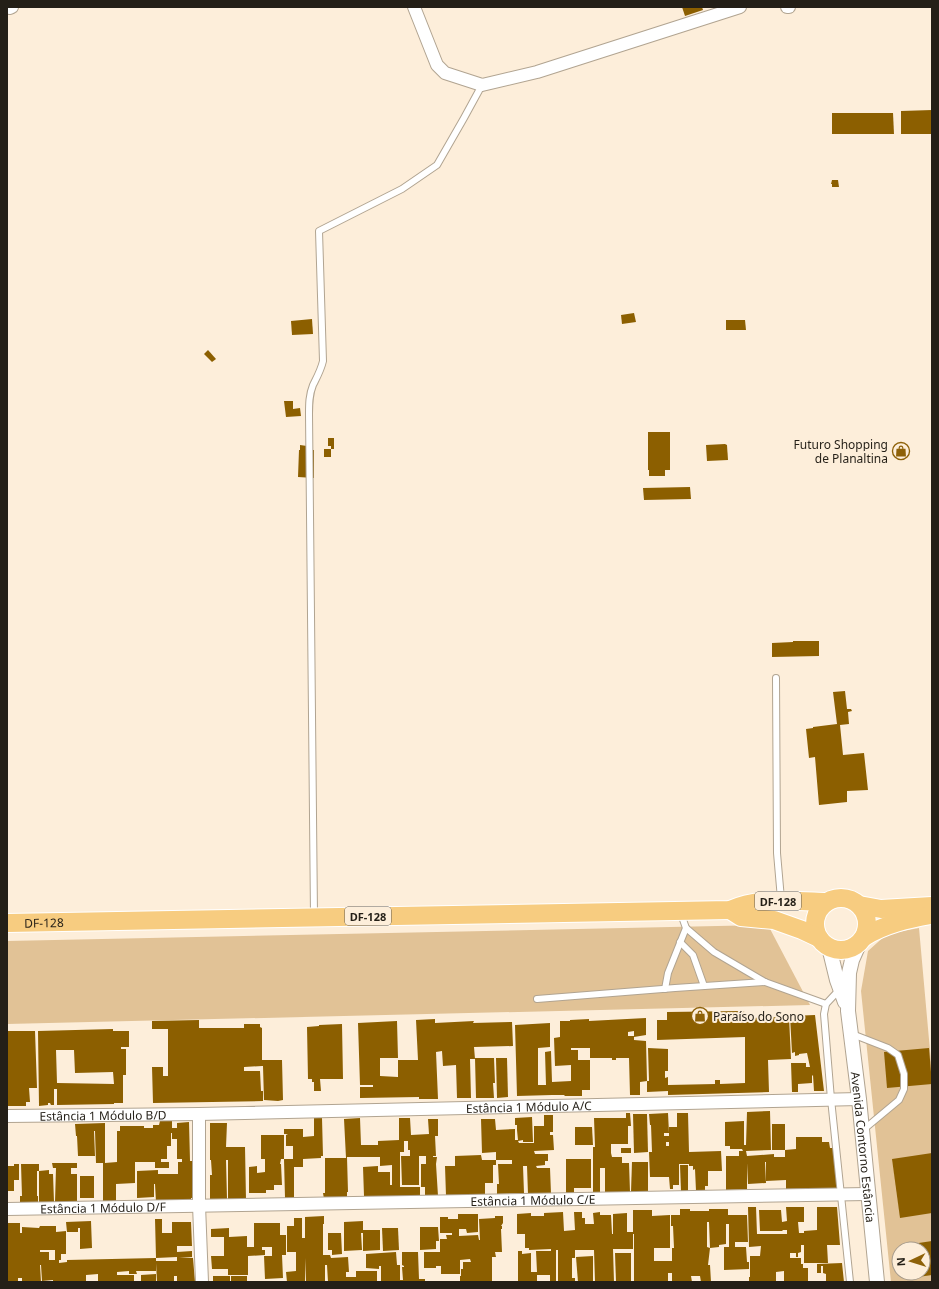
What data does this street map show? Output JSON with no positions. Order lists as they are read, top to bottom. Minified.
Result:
{"streets":{"main road":["DF-128"],"street":["Estância 1 Módulo A/C","Estância 1 Módulo B/D","Avenida Contorno Estância","Estância 1 Módulo C/E","Estância 1 Módulo D/F"]},"crossings":[["DF-128","Avenida Contorno Estância"],["Estância 1 Módulo A/C","Estância 1 Módulo B/D"],["Estância 1 Módulo A/C","Avenida Contorno Estância"],["Avenida Contorno Estância","Estância 1 Módulo C/E"],["Estância 1 Módulo C/E","Estância 1 Módulo D/F"]],"places":{"shop":["Futuro Shopping de Planaltina","Paraíso do Sono"]},"north":"left"}
